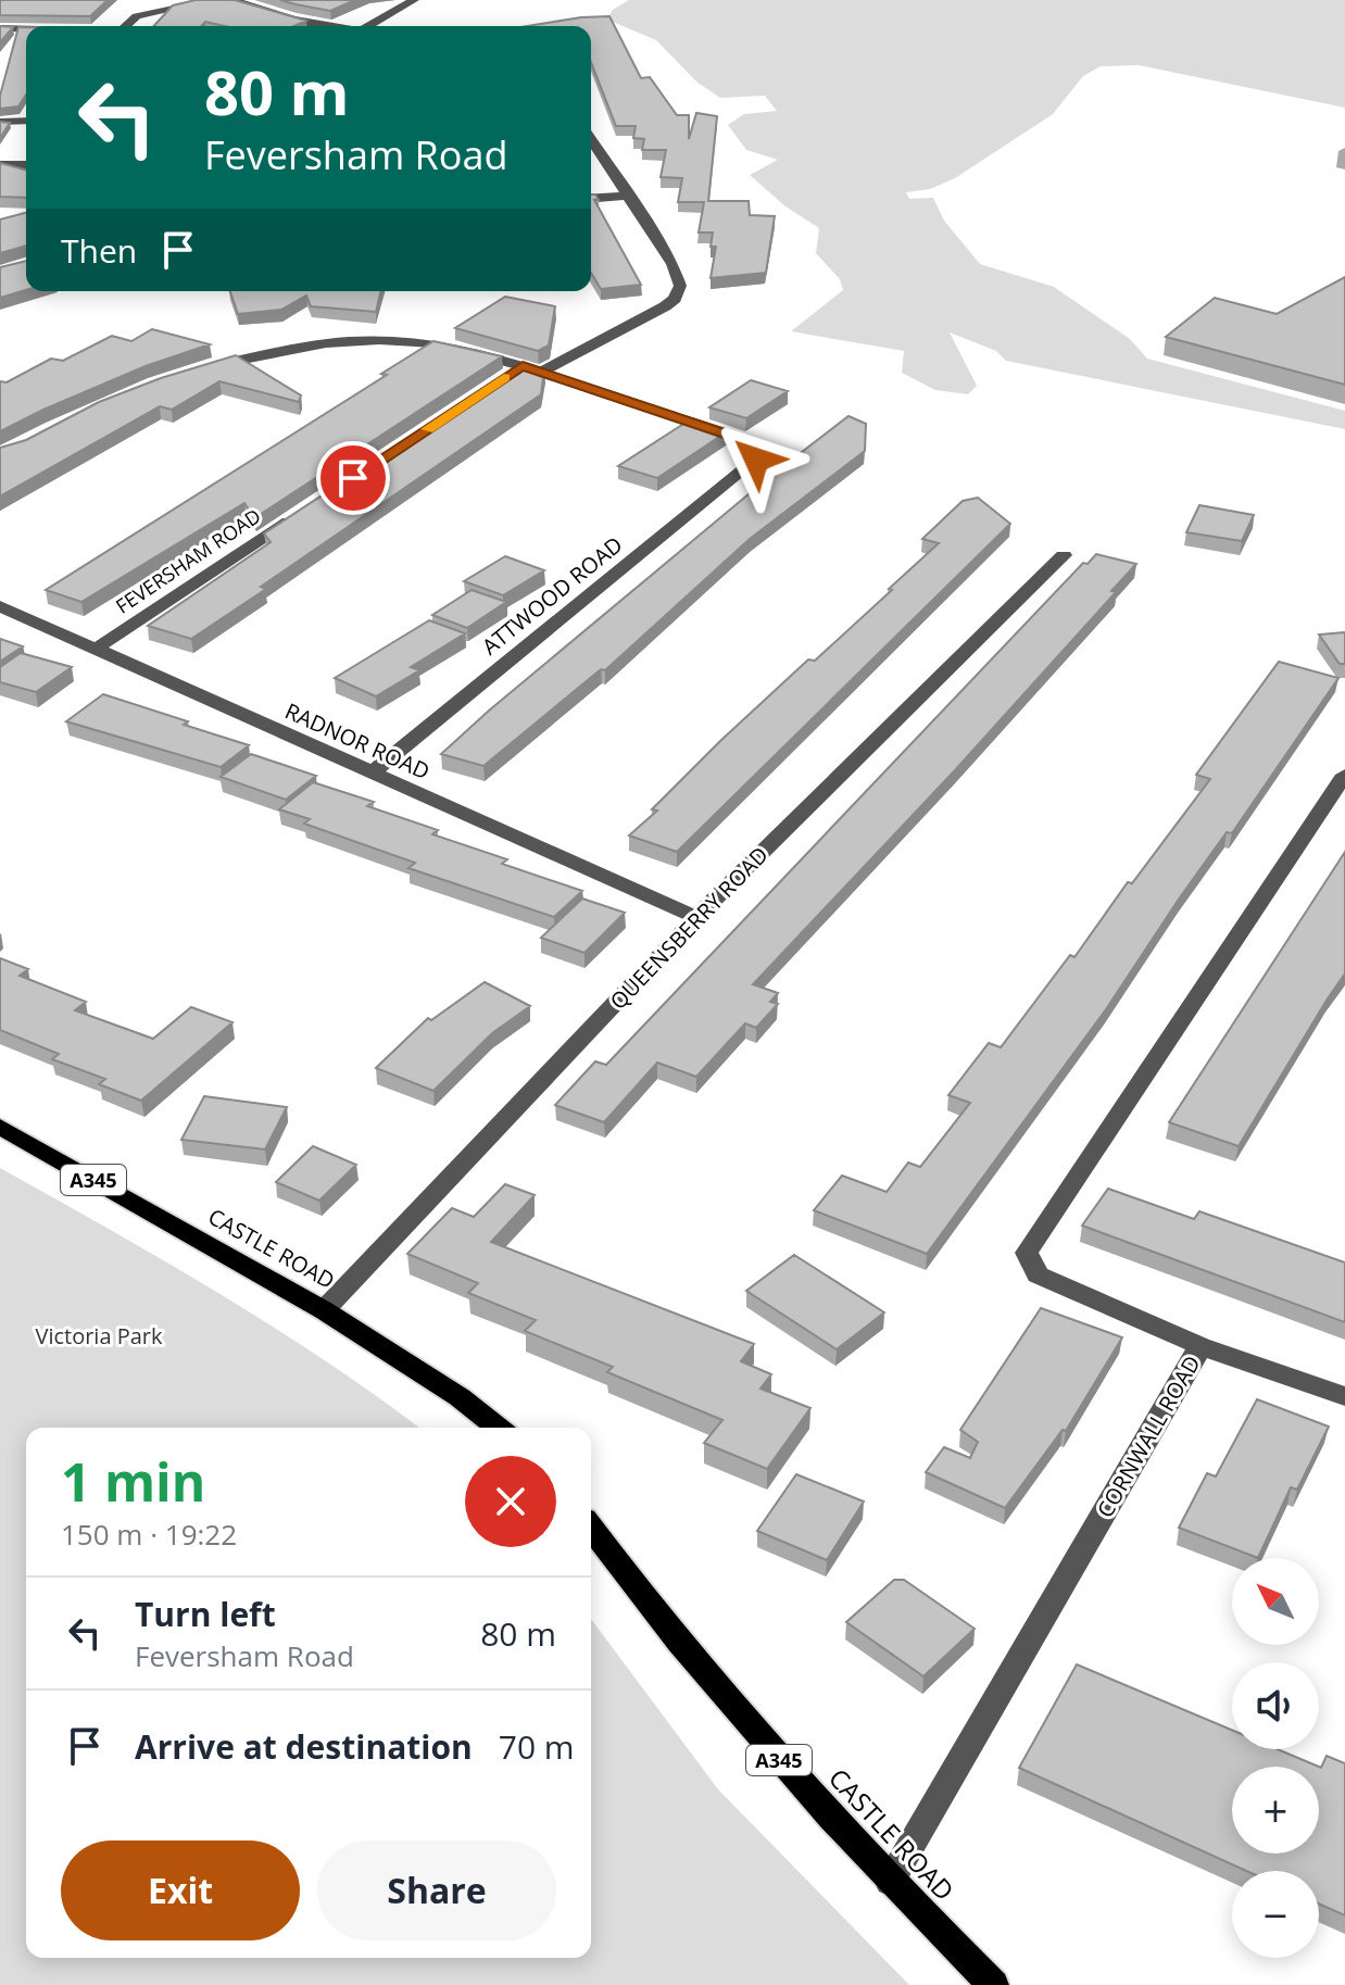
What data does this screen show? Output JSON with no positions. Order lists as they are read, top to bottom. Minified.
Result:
{"streets":{"main road":["A345","CASTLE ROAD"],"street":["FEVERSHAM ROAD","ATTWOOD ROAD","RADNOR ROAD","QUEENSBERRY ROAD","CORNWALL ROAD"]},"crossings":[["FEVERSHAM ROAD","RADNOR ROAD"],["ATTWOOD ROAD","RADNOR ROAD"],["RADNOR ROAD","QUEENSBERRY ROAD"],["QUEENSBERRY ROAD","CASTLE ROAD"],["CASTLE ROAD","CORNWALL ROAD"]],"parks":["Victoria Park"],"north":"top left","page":{"turn":["80 m","Feversham Road"],"then":"Then","heading":["1 min","150 m · 19:22"],"map_buttons":["+","−"],"list":[{"name":"Turn left","note":"Feversham Road","value":"80 m"},{"name":"Arrive at destination","value":"70 m"}],"buttons":["Exit","Share"]}}
